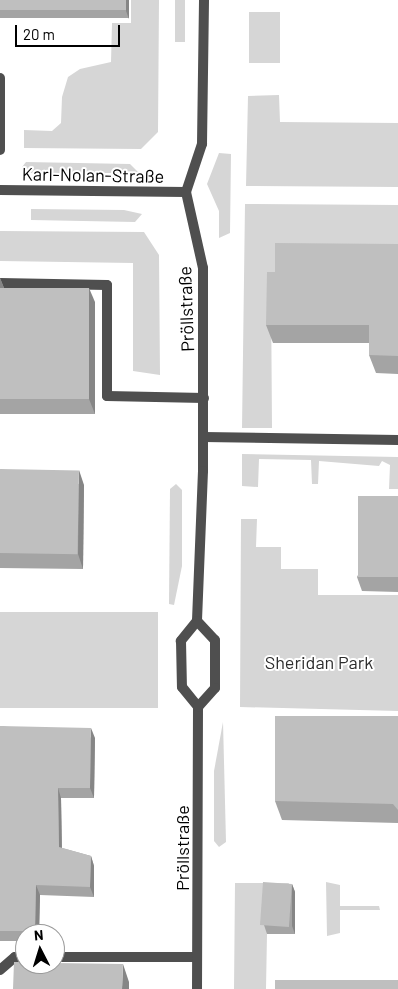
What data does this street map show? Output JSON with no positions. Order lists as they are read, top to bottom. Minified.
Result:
{"streets":{"street":["Karl-Nolan-Straße","Pröllstraße"]},"crossings":[["Karl-Nolan-Straße","Pröllstraße"]],"parks":["Sheridan Park"],"scale_bar":"20 m","north":"top"}
